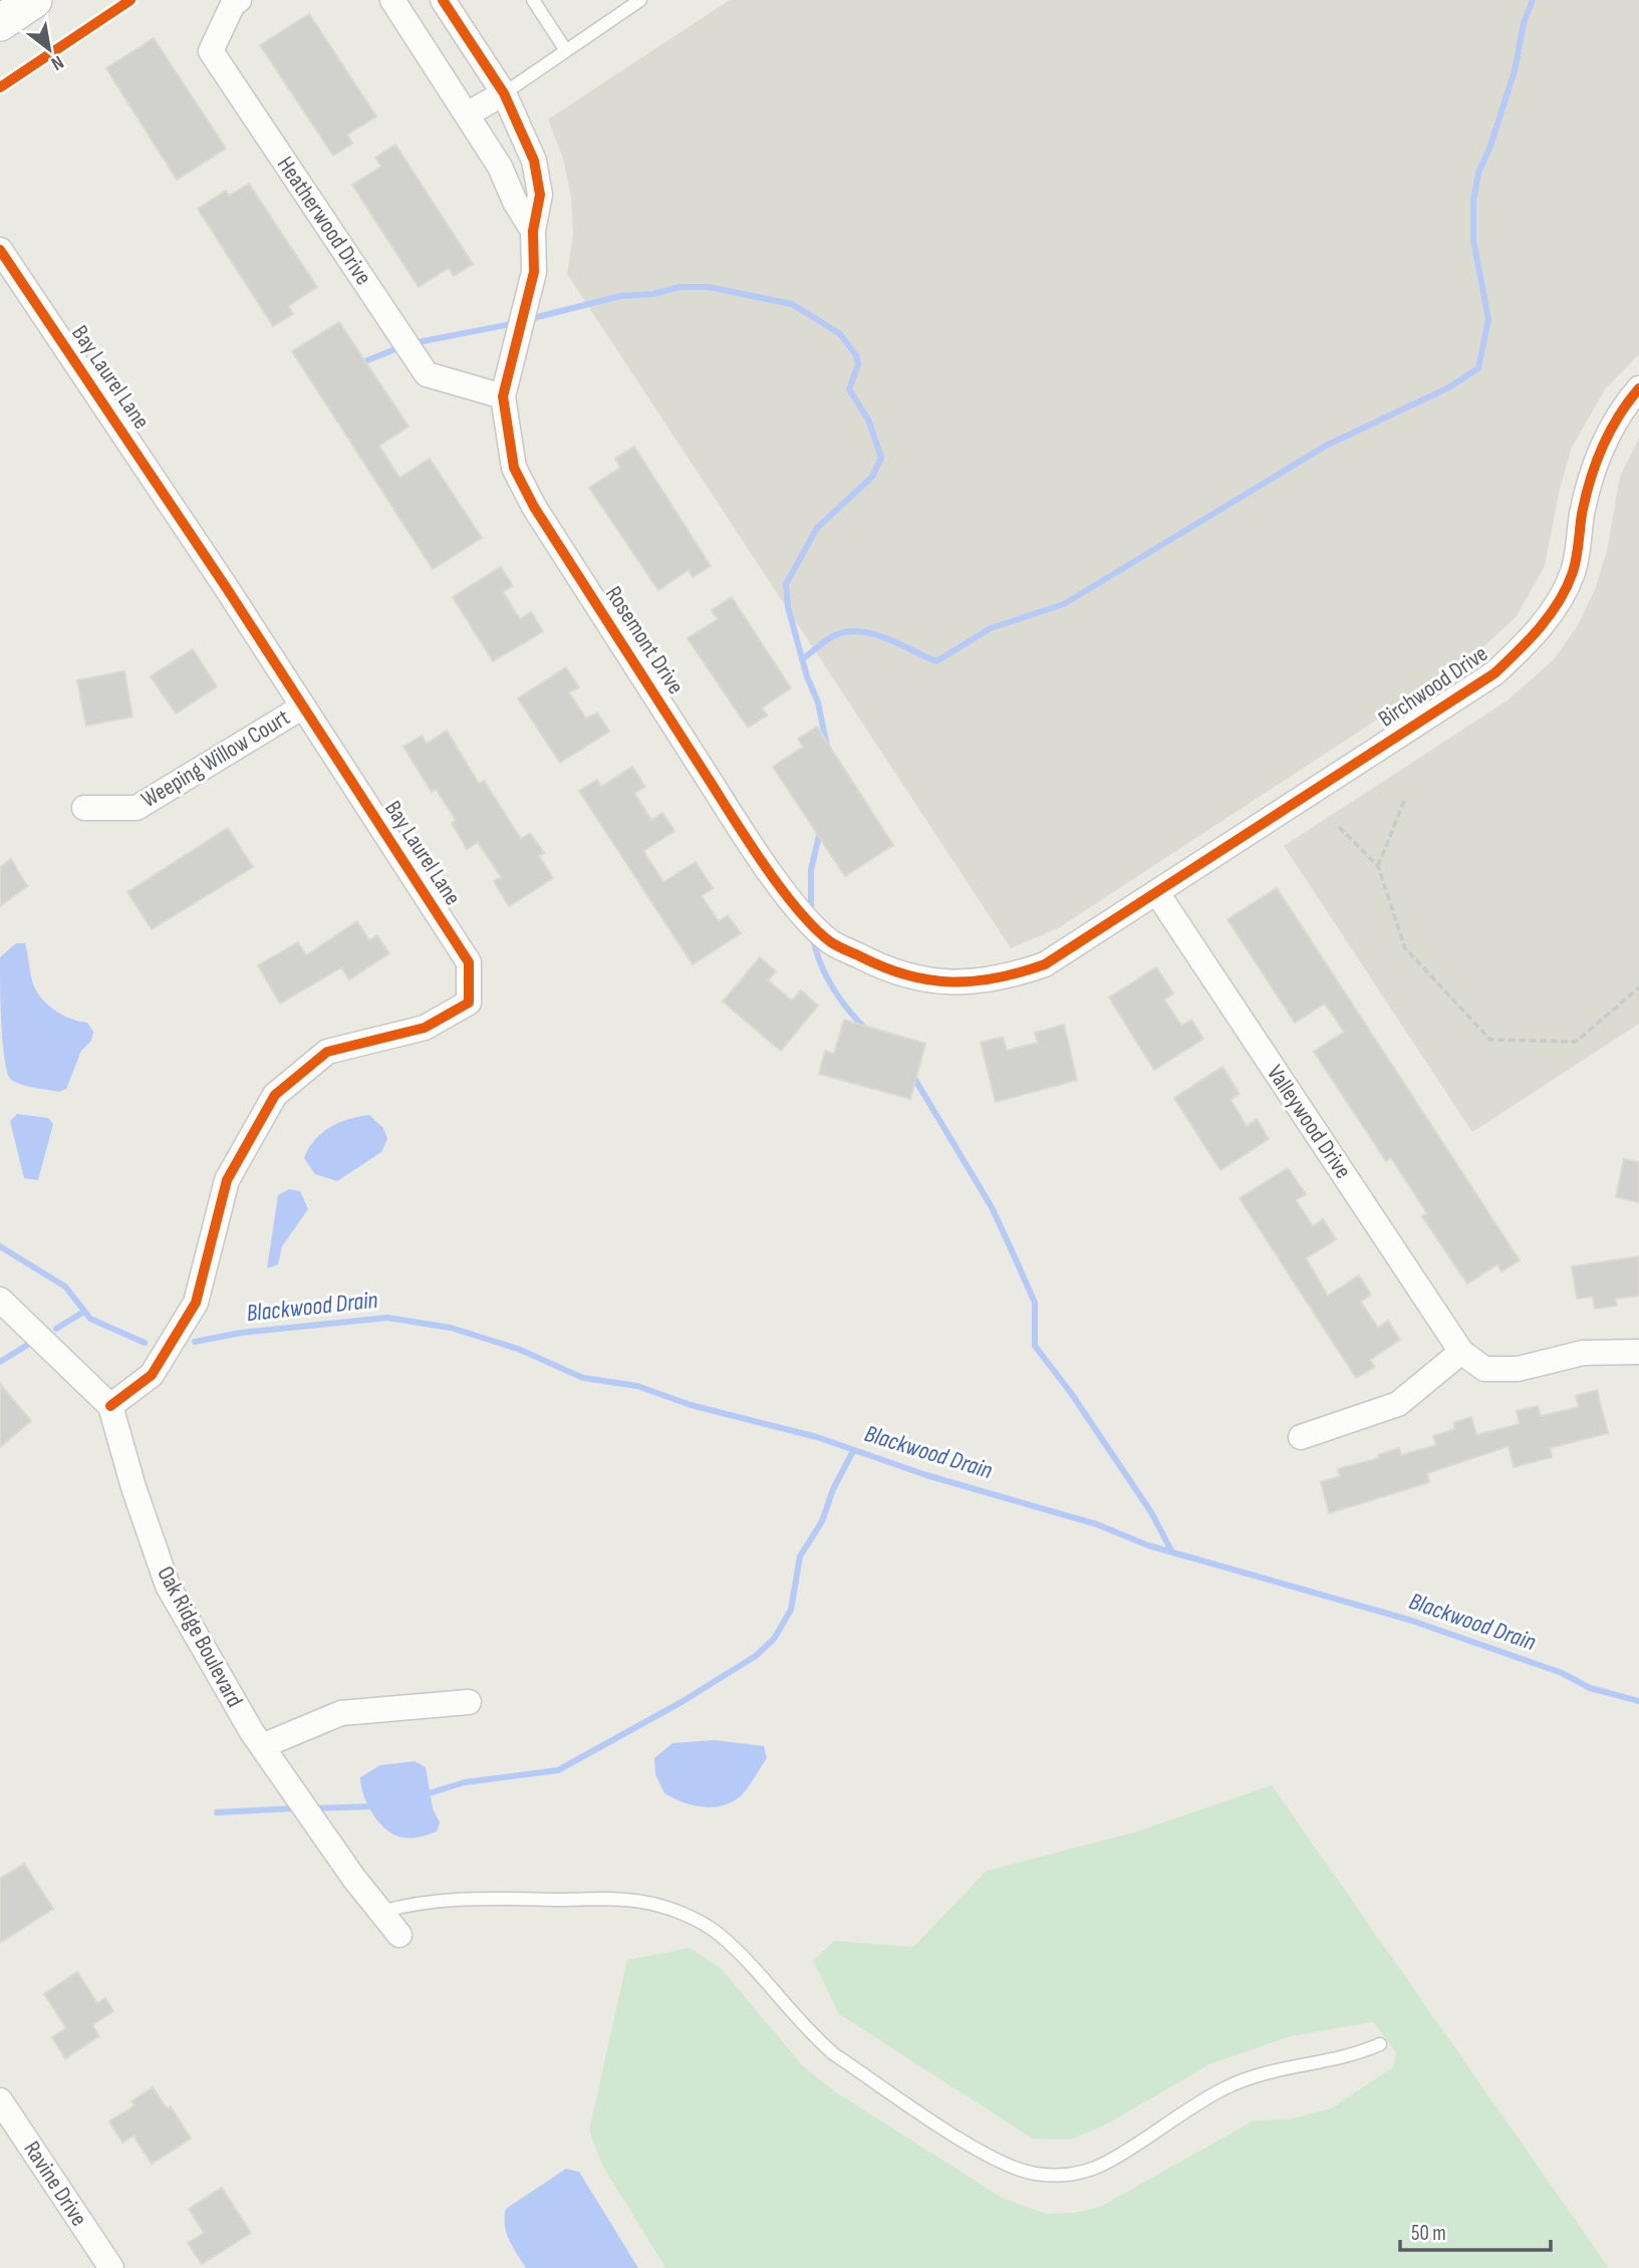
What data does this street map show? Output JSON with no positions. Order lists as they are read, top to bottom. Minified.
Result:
{"streets":{"street":["Heatherwood Drive","Bay Laurel Lane","Rosemont Drive","Birchwood Drive","Weeping Willow Court","Valleywood Drive","Oak Ridge Boulevard","Ravine Drive"]},"crossings":[["Heatherwood Drive","Rosemont Drive"],["Bay Laurel Lane","Weeping Willow Court"],["Bay Laurel Lane","Oak Ridge Boulevard"],["Rosemont Drive","Birchwood Drive"],["Rosemont Drive","Valleywood Drive"],["Birchwood Drive","Valleywood Drive"]],"water":["Blackwood Drain"],"scale_bar":"50 m","north":"bottom right"}
